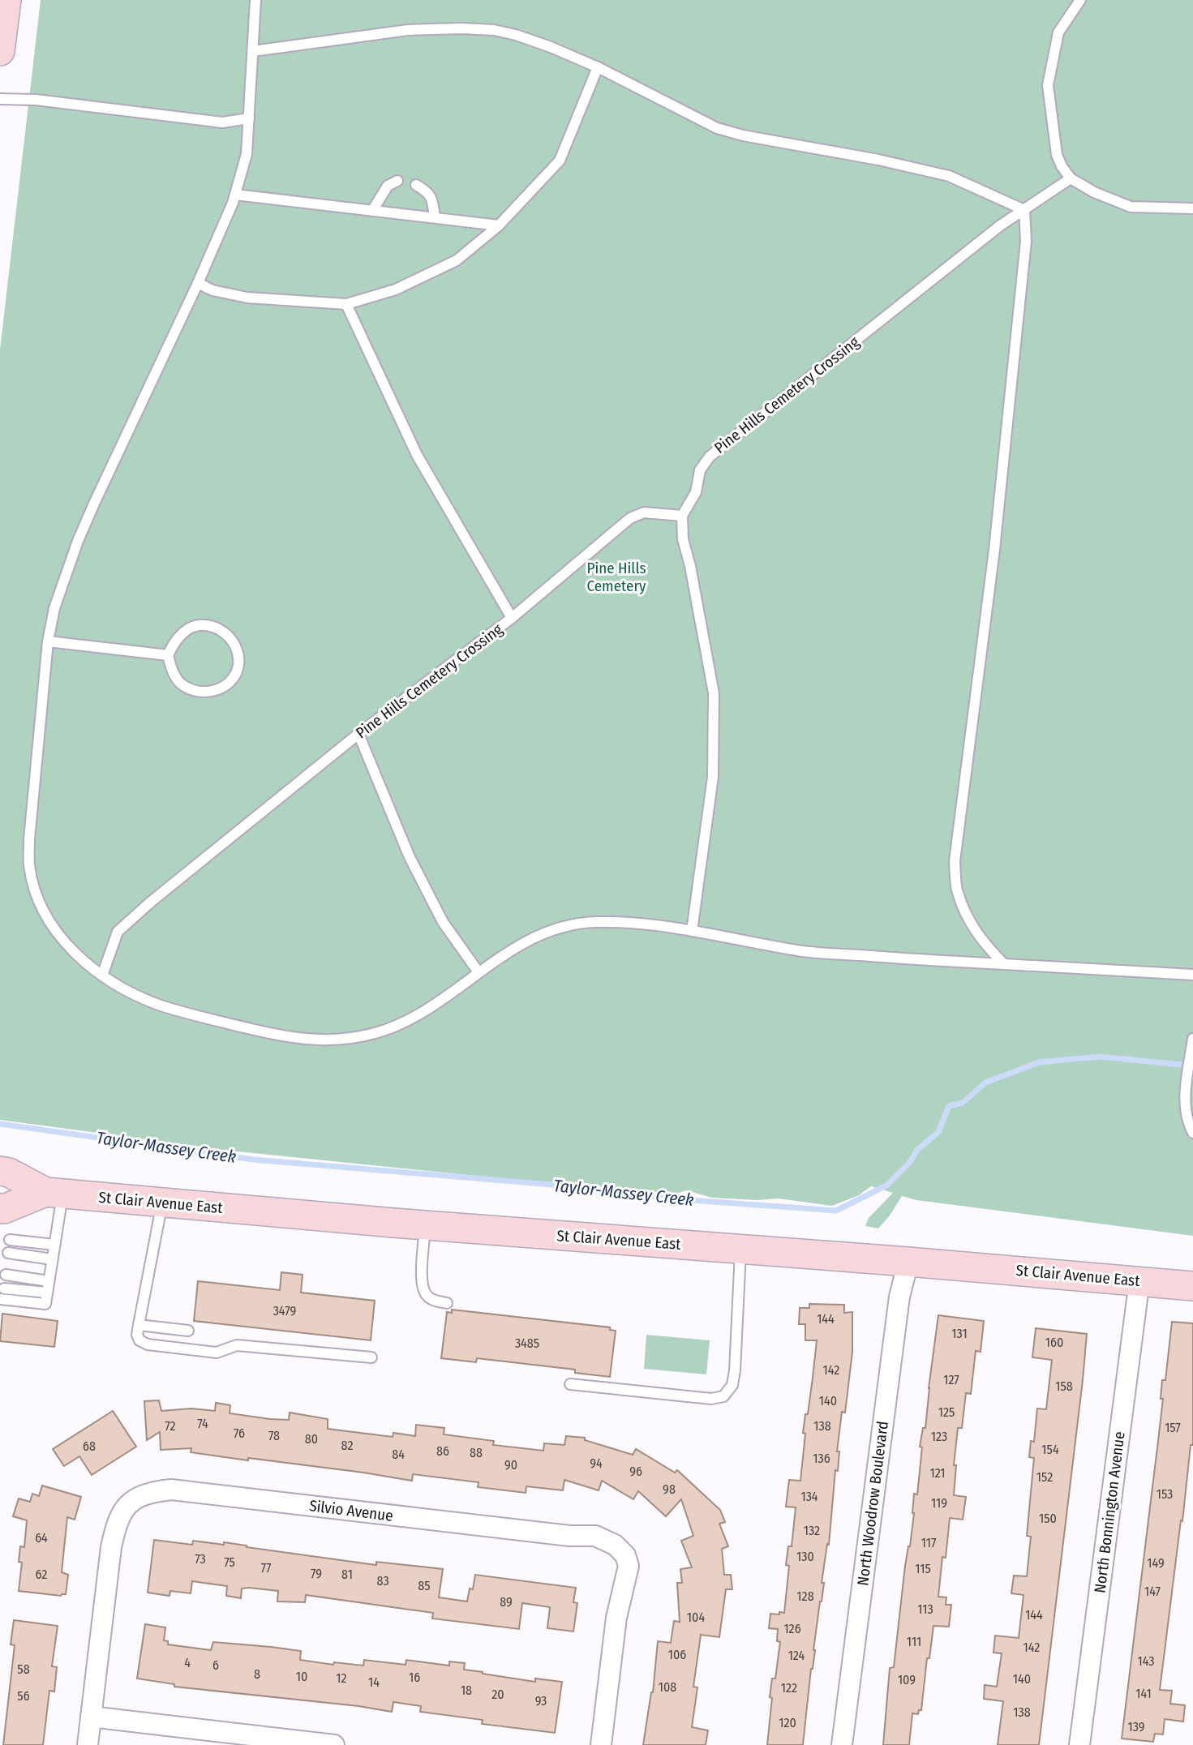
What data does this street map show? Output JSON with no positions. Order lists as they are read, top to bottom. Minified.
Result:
{"streets":{"main road":["St Clair Avenue East"],"street":["North Woodrow Boulevard","Silvio Avenue","North Bonnington Avenue"],"lane":["Pine Hills Cemetery Crossing"]},"crossings":[["St Clair Avenue East","North Woodrow Boulevard"],["St Clair Avenue East","North Bonnington Avenue"]],"water":["Taylor-Massey Creek"],"parks":["Pine Hills Cemetery"],"house_numbers":["3479","144","131","160","3485","142","127","158","140","125","74","72","138","157","76","78","123","80","82","68","154","86","88","84","136","94","90","96","121","152","98","153","134","119","150","132","64","117","130","73","75","149","77","115","79","62","81","83","85","147","128","89","113","144","104","126","111","142","106","124","143","4","6","58","8","10","16","12","140","109","14","108","122","18","141","20","56","93","138","120","139"]}
